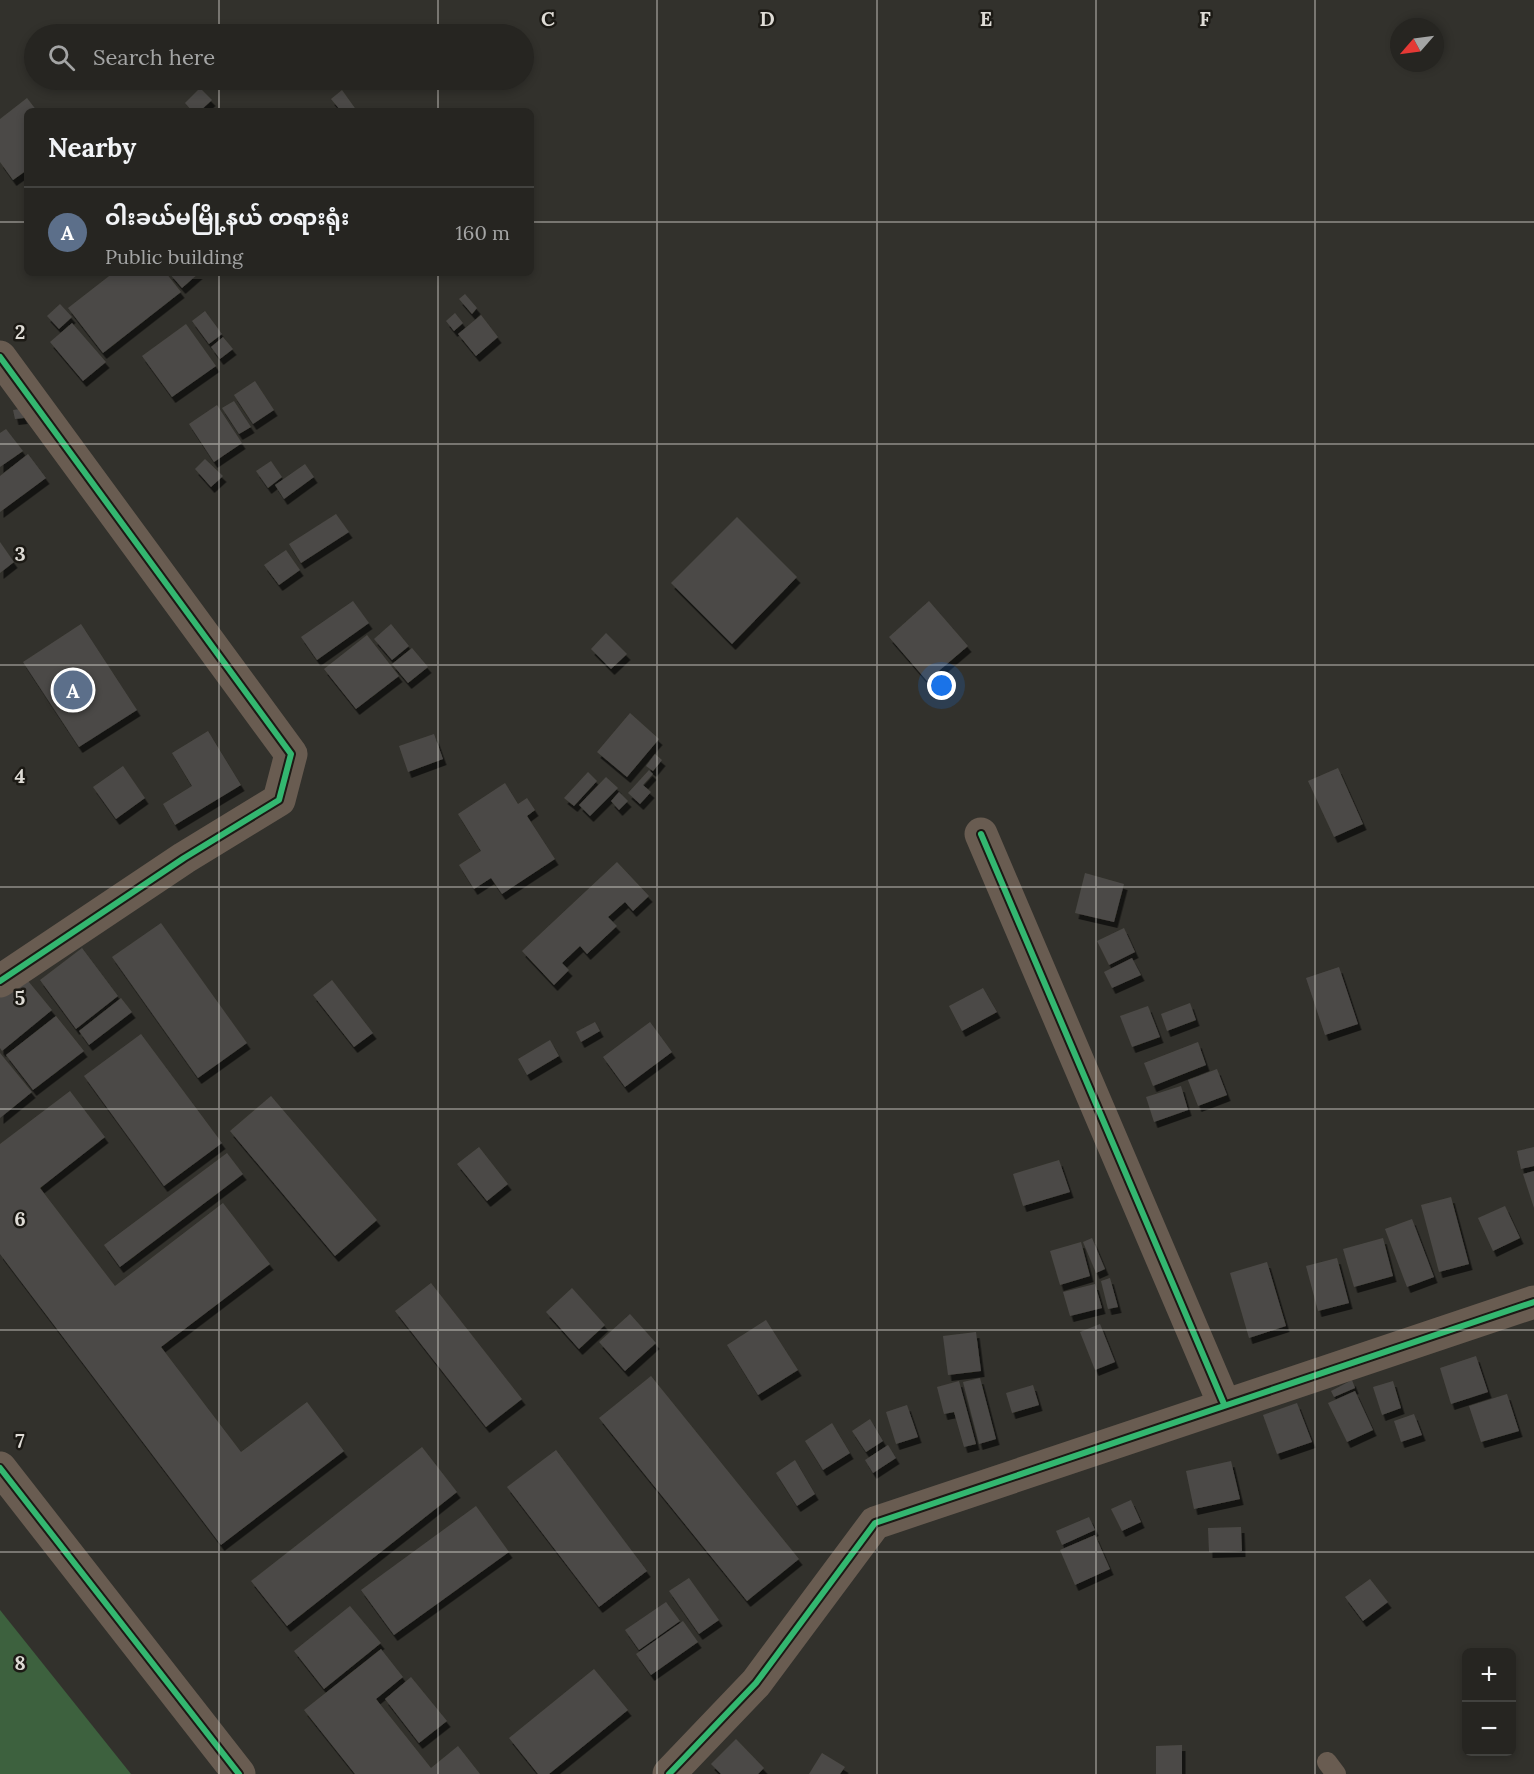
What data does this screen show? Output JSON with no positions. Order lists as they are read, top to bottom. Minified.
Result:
{"north":"bottom left","page":{"search":"Search here","heading":"Nearby","list":[{"mark":"A","name":"ဝါးခယ်မမြို့နယ် တရားရုံး","note":"Public building","value":"160 m"}],"pins":"A","map_buttons":["+","−"]},"grid":{"columns":["C","D","E","F"],"rows":["2","3","4","5","6","7","8"]}}
